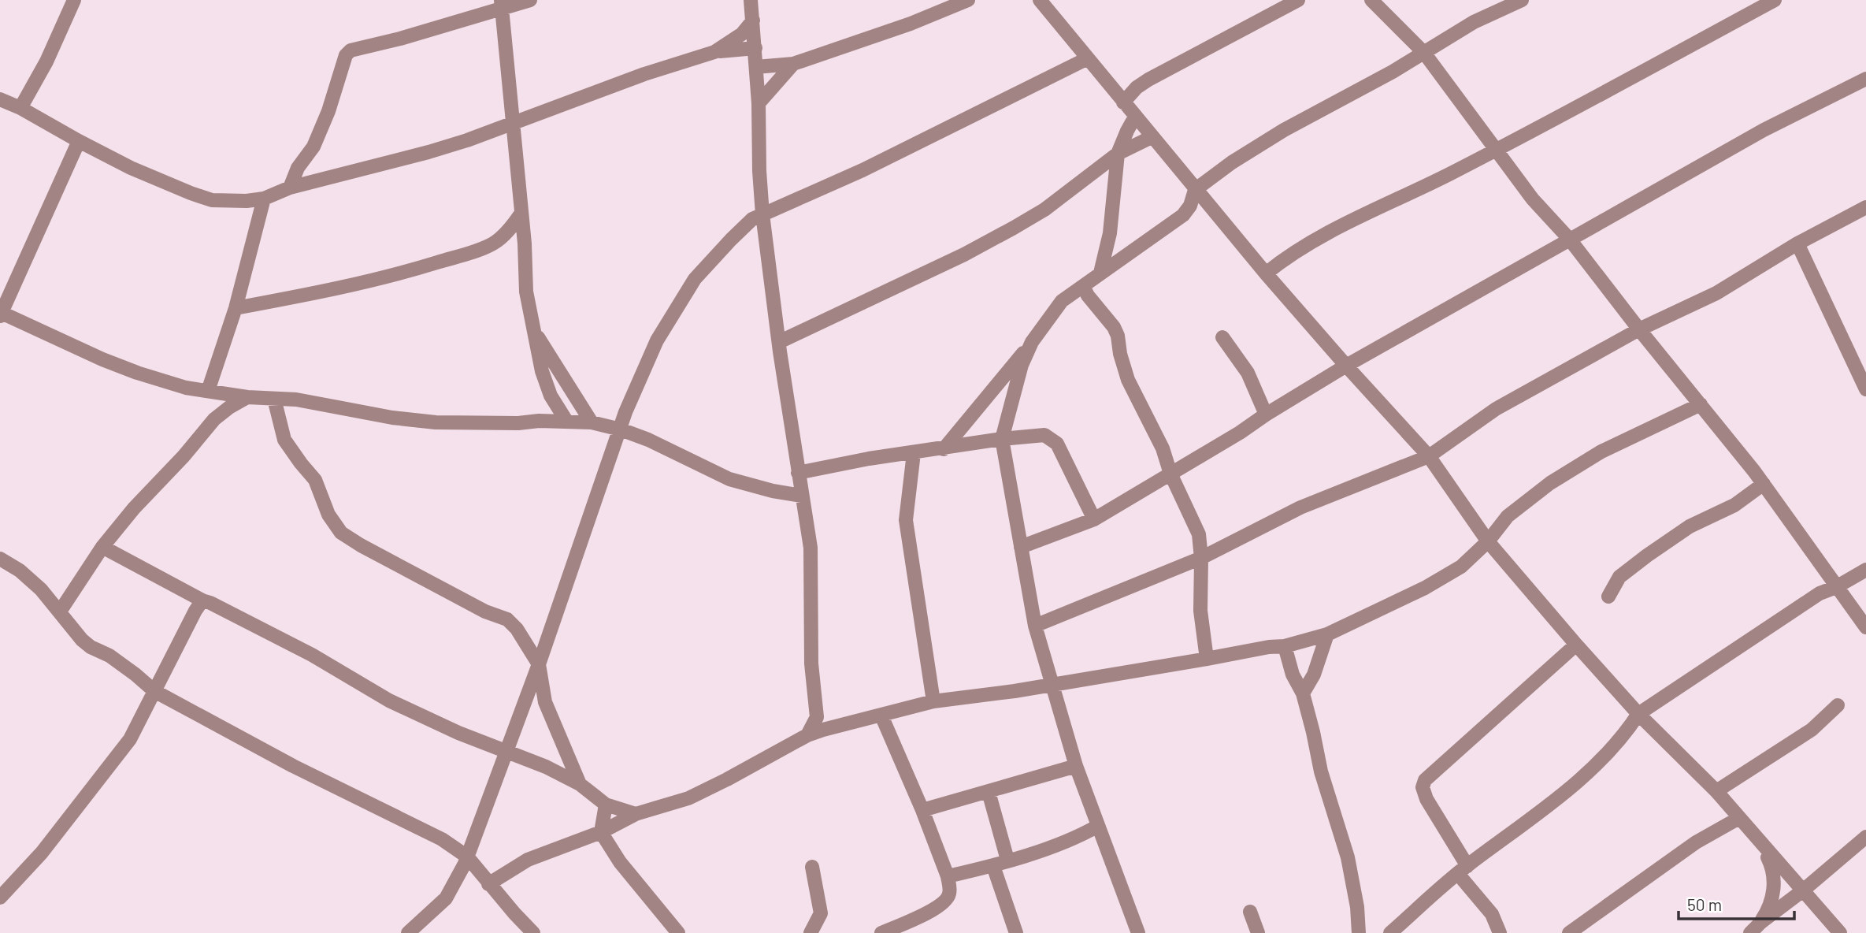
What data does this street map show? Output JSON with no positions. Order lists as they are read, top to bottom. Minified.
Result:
{"scale_bar":"50 m"}
